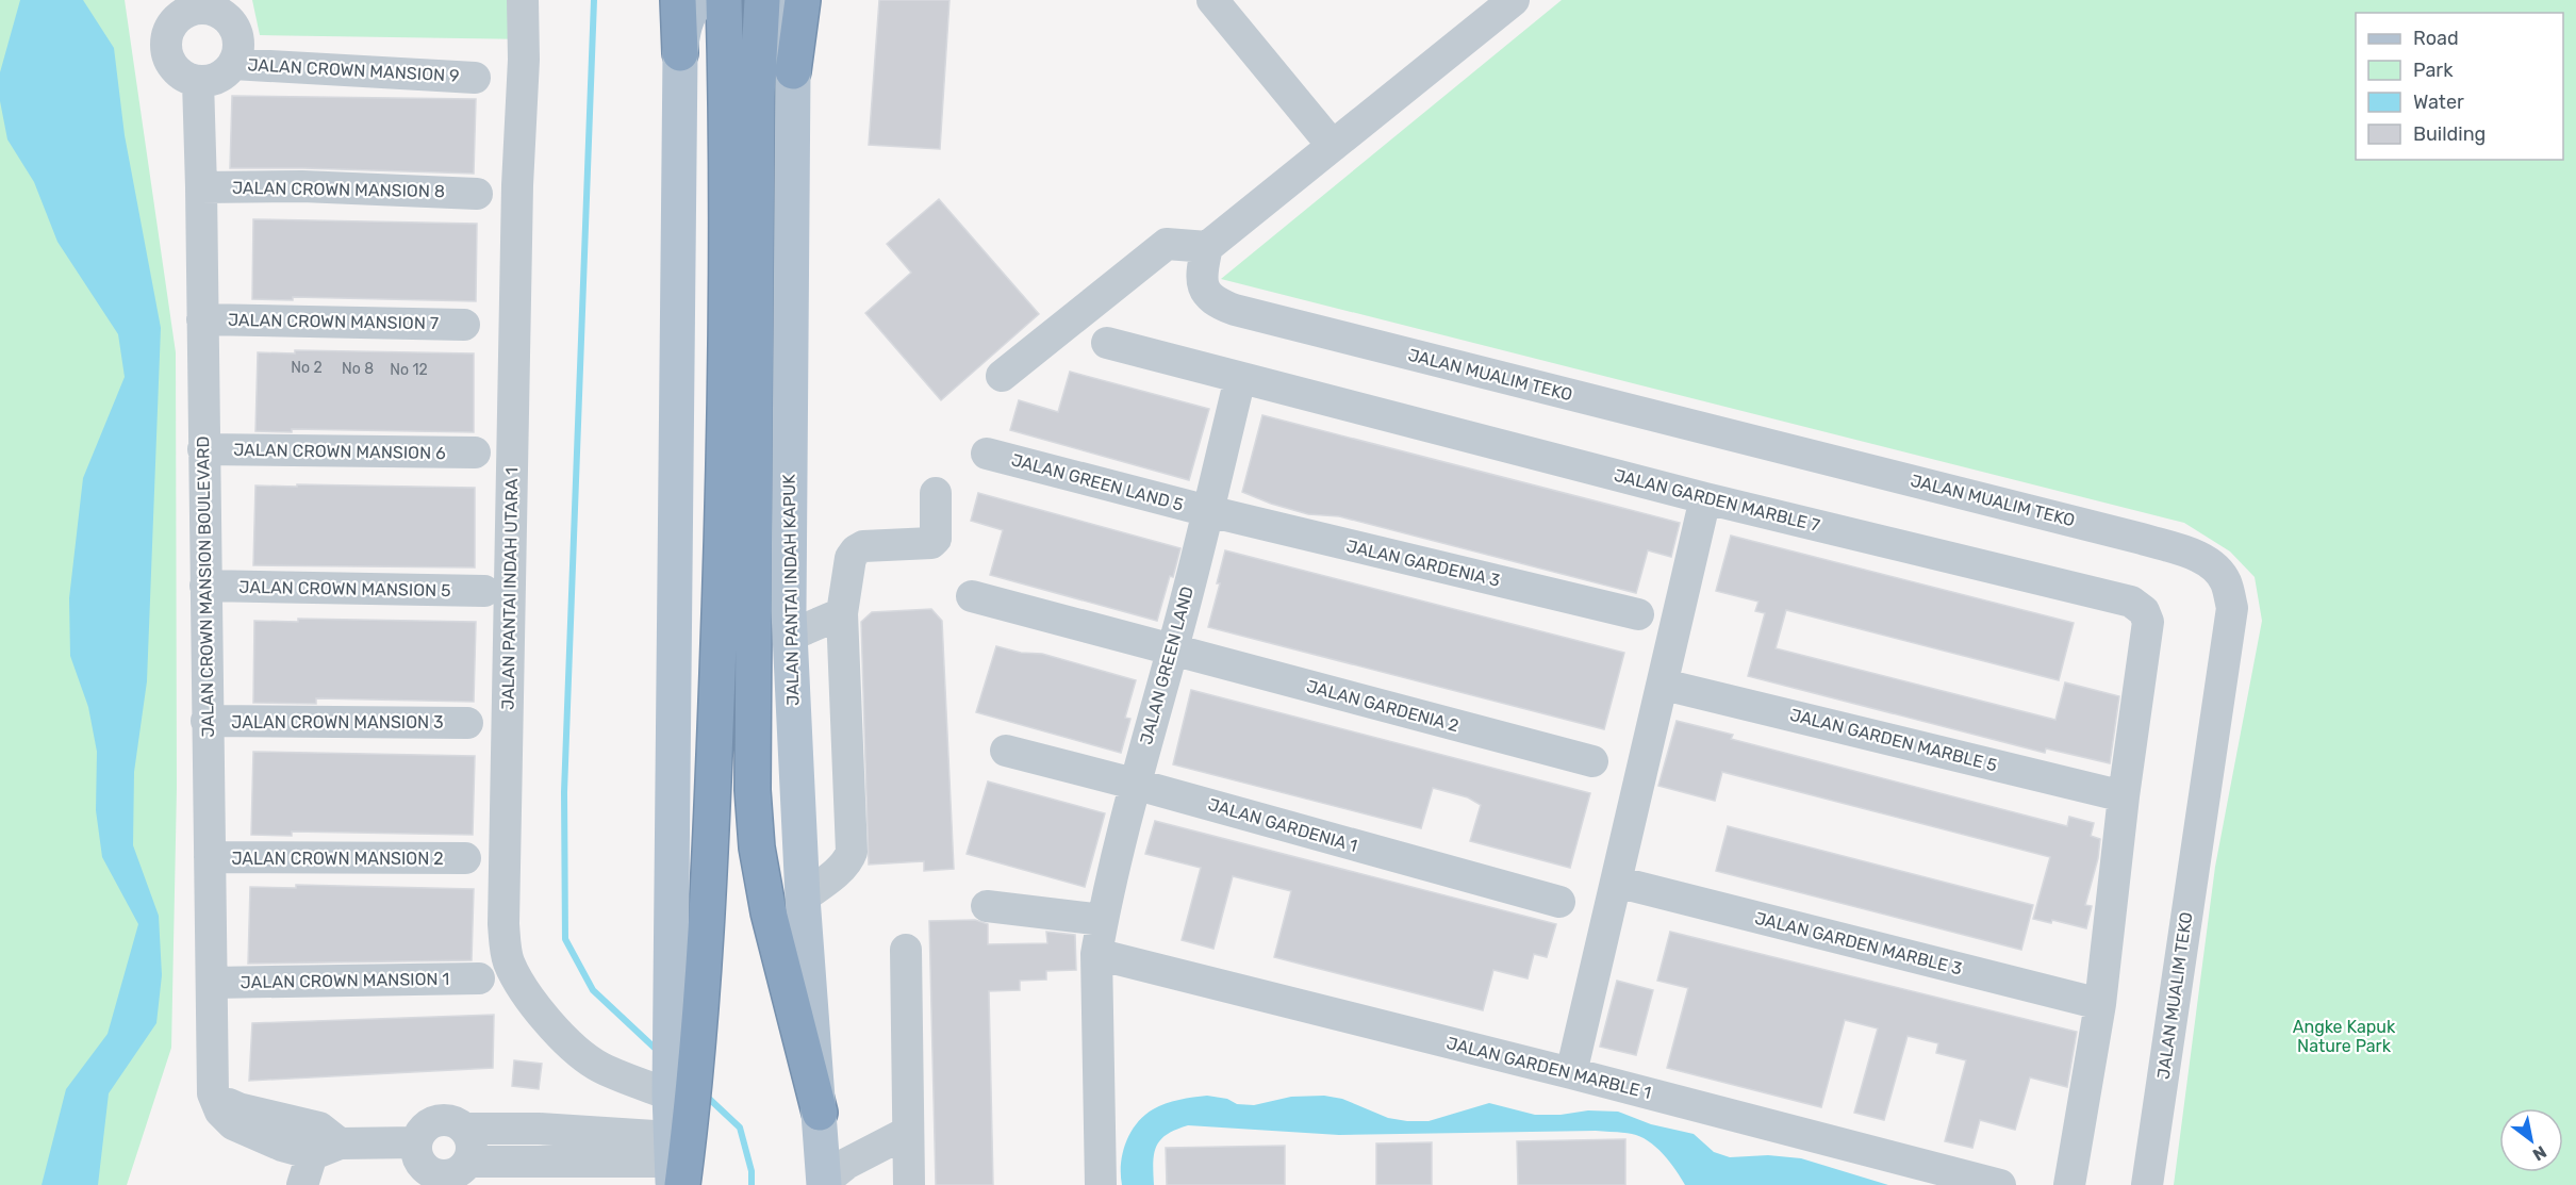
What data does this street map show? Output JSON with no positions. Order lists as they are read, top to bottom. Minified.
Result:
{"streets":{"main road":["JALAN PANTAI INDAH KAPUK"],"street":["JALAN CROWN MANSION 9","JALAN CROWN MANSION 8","JALAN CROWN MANSION 7","JALAN MUALIM TEKO","JALAN CROWN MANSION 6","JALAN GREEN LAND 5","JALAN GARDEN MARBLE 7","JALAN GARDENIA 3","JALAN CROWN MANSION BOULEVARD","JALAN CROWN MANSION 5","JALAN PANTAI INDAH UTARA 1","JALAN GREEN LAND","JALAN GARDENIA 2","JALAN CROWN MANSION 3","JALAN GARDEN MARBLE 5","JALAN GARDENIA 1","JALAN CROWN MANSION 2","JALAN GARDEN MARBLE 3","JALAN CROWN MANSION 1","JALAN GARDEN MARBLE 1"]},"crossings":[["JALAN CROWN MANSION 9","JALAN CROWN MANSION BOULEVARD"],["JALAN CROWN MANSION 8","JALAN CROWN MANSION BOULEVARD"],["JALAN CROWN MANSION 7","JALAN CROWN MANSION BOULEVARD"],["JALAN CROWN MANSION 6","JALAN CROWN MANSION BOULEVARD"],["JALAN GREEN LAND 5","JALAN GARDENIA 3"],["JALAN GREEN LAND 5","JALAN GREEN LAND"],["JALAN GARDEN MARBLE 7","JALAN GREEN LAND"],["JALAN GARDEN MARBLE 7","JALAN GARDEN MARBLE 5"],["JALAN GARDEN MARBLE 7","JALAN GARDEN MARBLE 3"],["JALAN GARDENIA 3","JALAN GREEN LAND"],["JALAN CROWN MANSION BOULEVARD","JALAN CROWN MANSION 5"],["JALAN CROWN MANSION BOULEVARD","JALAN CROWN MANSION 3"],["JALAN CROWN MANSION BOULEVARD","JALAN CROWN MANSION 2"],["JALAN CROWN MANSION BOULEVARD","JALAN CROWN MANSION 1"],["JALAN GREEN LAND","JALAN GARDENIA 2"],["JALAN GREEN LAND","JALAN GARDENIA 1"],["JALAN GREEN LAND","JALAN GARDEN MARBLE 1"]],"parks":["Angke Kapuk Nature Park"],"house_numbers":["No 2","No 8","No 12"],"legend":["Road","Park","Water","Building"],"north":"bottom right"}
